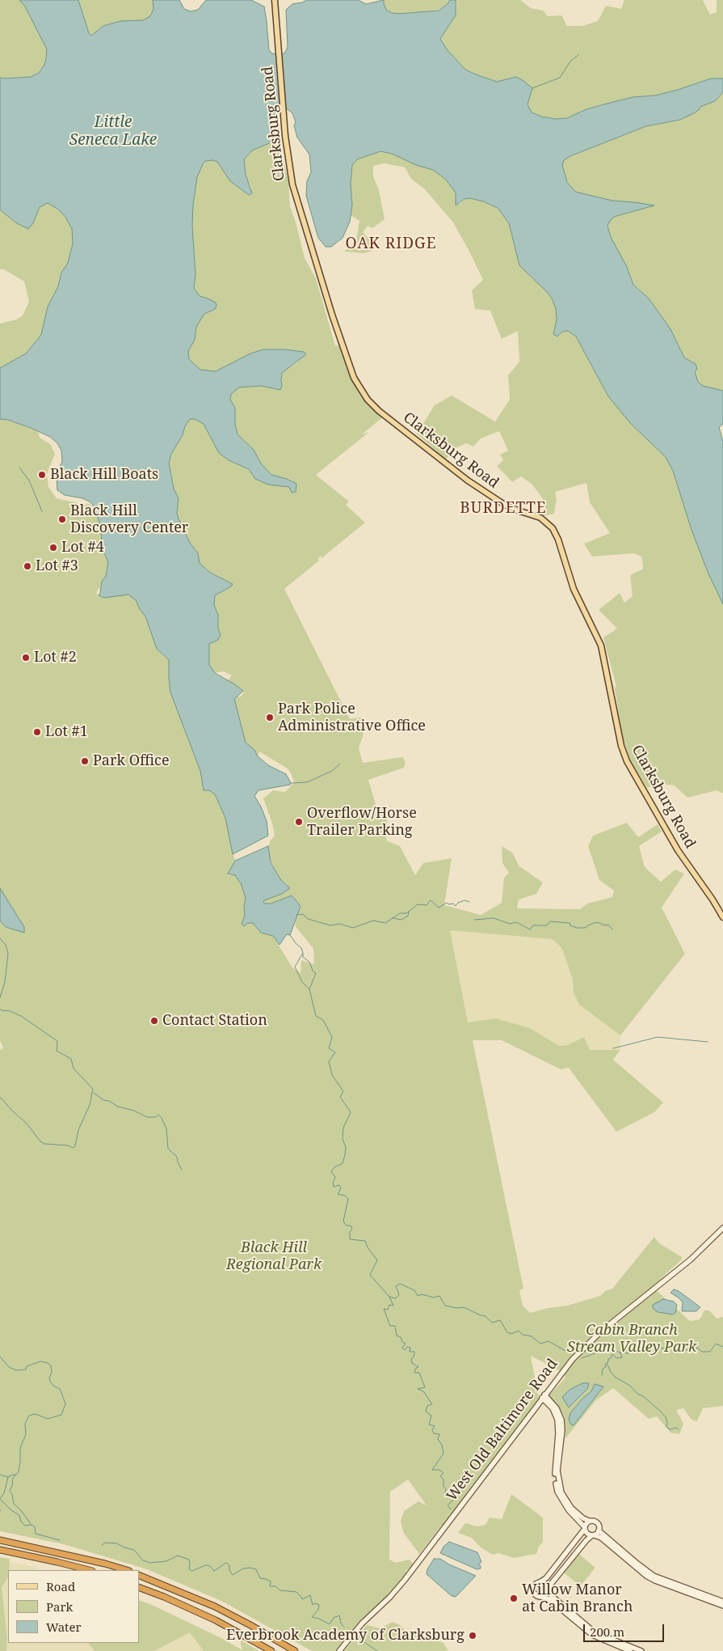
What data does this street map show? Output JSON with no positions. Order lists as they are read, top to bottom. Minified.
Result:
{"streets":{"main road":["Clarksburg Road"],"street":["West Old Baltimore Road"]},"districts":["OAK RIDGE","BURDETTE"],"water":["Little Seneca Lake"],"parks":["Black Hill Regional Park","Cabin Branch Stream Valley Park"],"places":["Black Hill Boats","Black Hill Discovery Center","Lot #4","Lot #3","Lot #2","Park Police Administrative Office","Lot #1","Park Office","Overflow/Horse Trailer Parking","Contact Station","Willow Manor at Cabin Branch","Everbrook Academy of Clarksburg"],"legend":["Road","Park","Water"],"scale_bar":"200 m"}
